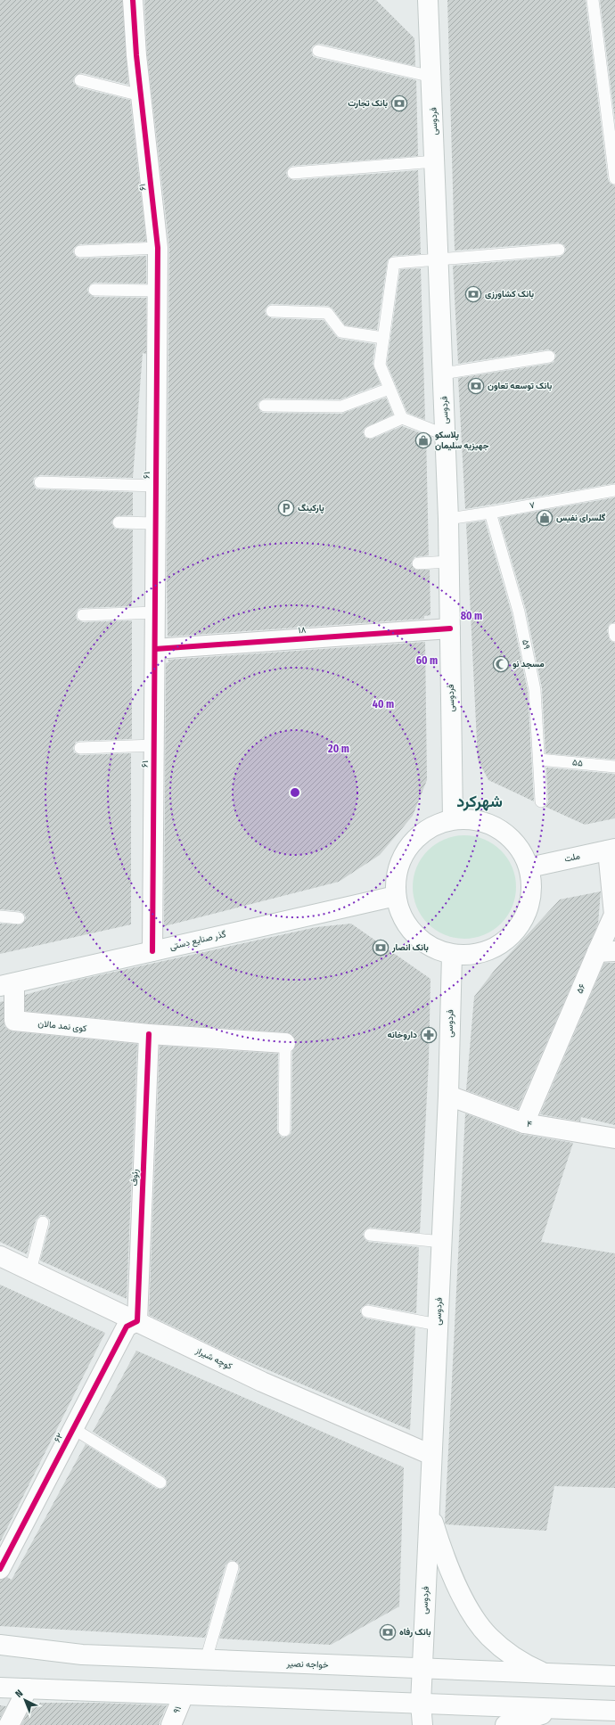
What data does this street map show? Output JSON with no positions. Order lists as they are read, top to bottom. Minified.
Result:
{"streets":{"main road":["فردوسی","۶۱","۱۸","ملت","گذر صنایع دستی","۵۶","کوی نمد مالان","۴","رئوف","کوچه شیراز","۶۲","خواجه نصیر","۹۱"],"lane":["۷","۵۹","۵۵"]},"crossings":[["فردوسی","۷"],["فردوسی","۱۸"],["فردوسی","۴"],["فردوسی","کوچه شیراز"],["فردوسی","خواجه نصیر"],["۶۱","۱۸"],["۶۱","گذر صنایع دستی"],["۷","۵۹"],["۵۹","۵۵"],["ملت","۵۶"],["گذر صنایع دستی","کوی نمد مالان"],["۵۶","۴"],["کوی نمد مالان","رئوف"],["رئوف","کوچه شیراز"],["رئوف","۶۲"],["کوچه شیراز","۶۲"]],"districts":["شهرکرد"],"places":{"bank":["بانک تجارت","بانک کشاورزی","بانک توسعه تعاون","بانک انصار","بانک رفاه"],"shop":["پلاسکو جهیزیه سلیمان","گلسرای نفیس"],"parking":["پارکینگ"],"mosque":["مسجد نو"],"pharmacy":["داروخانه"]},"north":"top left","rings":["80 m","60 m","40 m","20 m"]}
